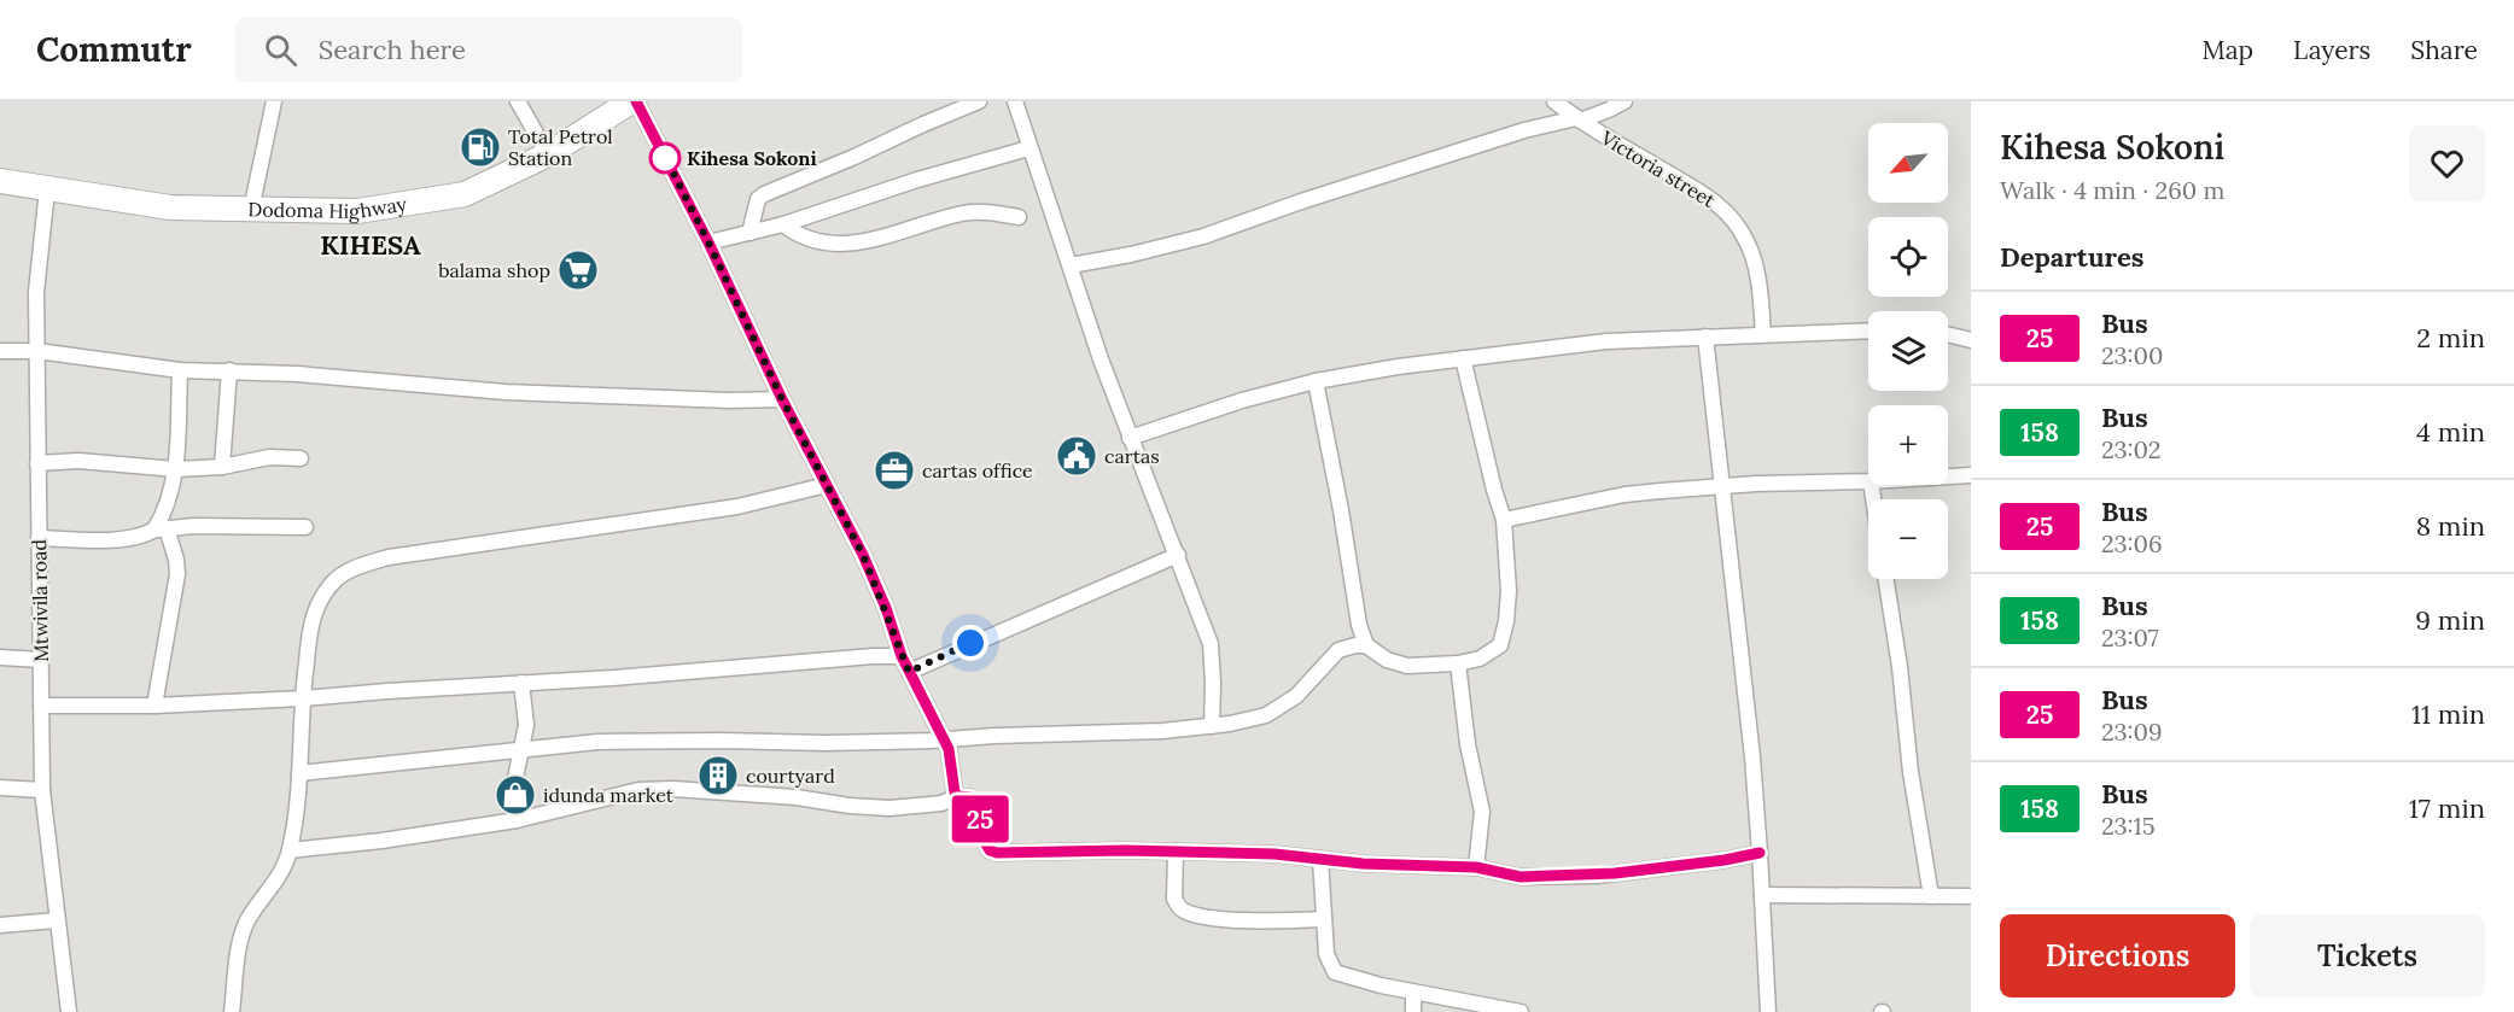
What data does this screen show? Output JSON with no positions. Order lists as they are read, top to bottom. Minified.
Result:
{"streets":{"highway":["Dodoma Highway"],"street":["Victoria street","Mtwivila road"]},"crossings":[["Dodoma Highway","Mtwivila road"]],"districts":["KIHESA"],"places":{"fuel station":["Total Petrol Station"],"other":["Kihesa Sokoni"],"supermarket":["balama shop"],"public building":["cartas"],"office":["cartas office"],"building":["courtyard"],"shop":["idunda market"]},"lines":["bus line 25"],"north":"bottom left","page":{"header":"Commutr","search":"Search here","nav":["Map","Layers","Share"],"on_map":"25","heading":[["Kihesa Sokoni","Walk · 4 min · 260 m"],"Departures"],"map_buttons":["+","−"],"list":[{"mark":"25","name":"Bus","note":"23:00","value":"2 min"},{"mark":"158","name":"Bus","note":"23:02","value":"4 min"},{"mark":"25","name":"Bus","note":"23:06","value":"8 min"},{"mark":"158","name":"Bus","note":"23:07","value":"9 min"},{"mark":"25","name":"Bus","note":"23:09","value":"11 min"},{"mark":"158","name":"Bus","note":"23:15","value":"17 min"}],"buttons":["Directions","Tickets"]}}
